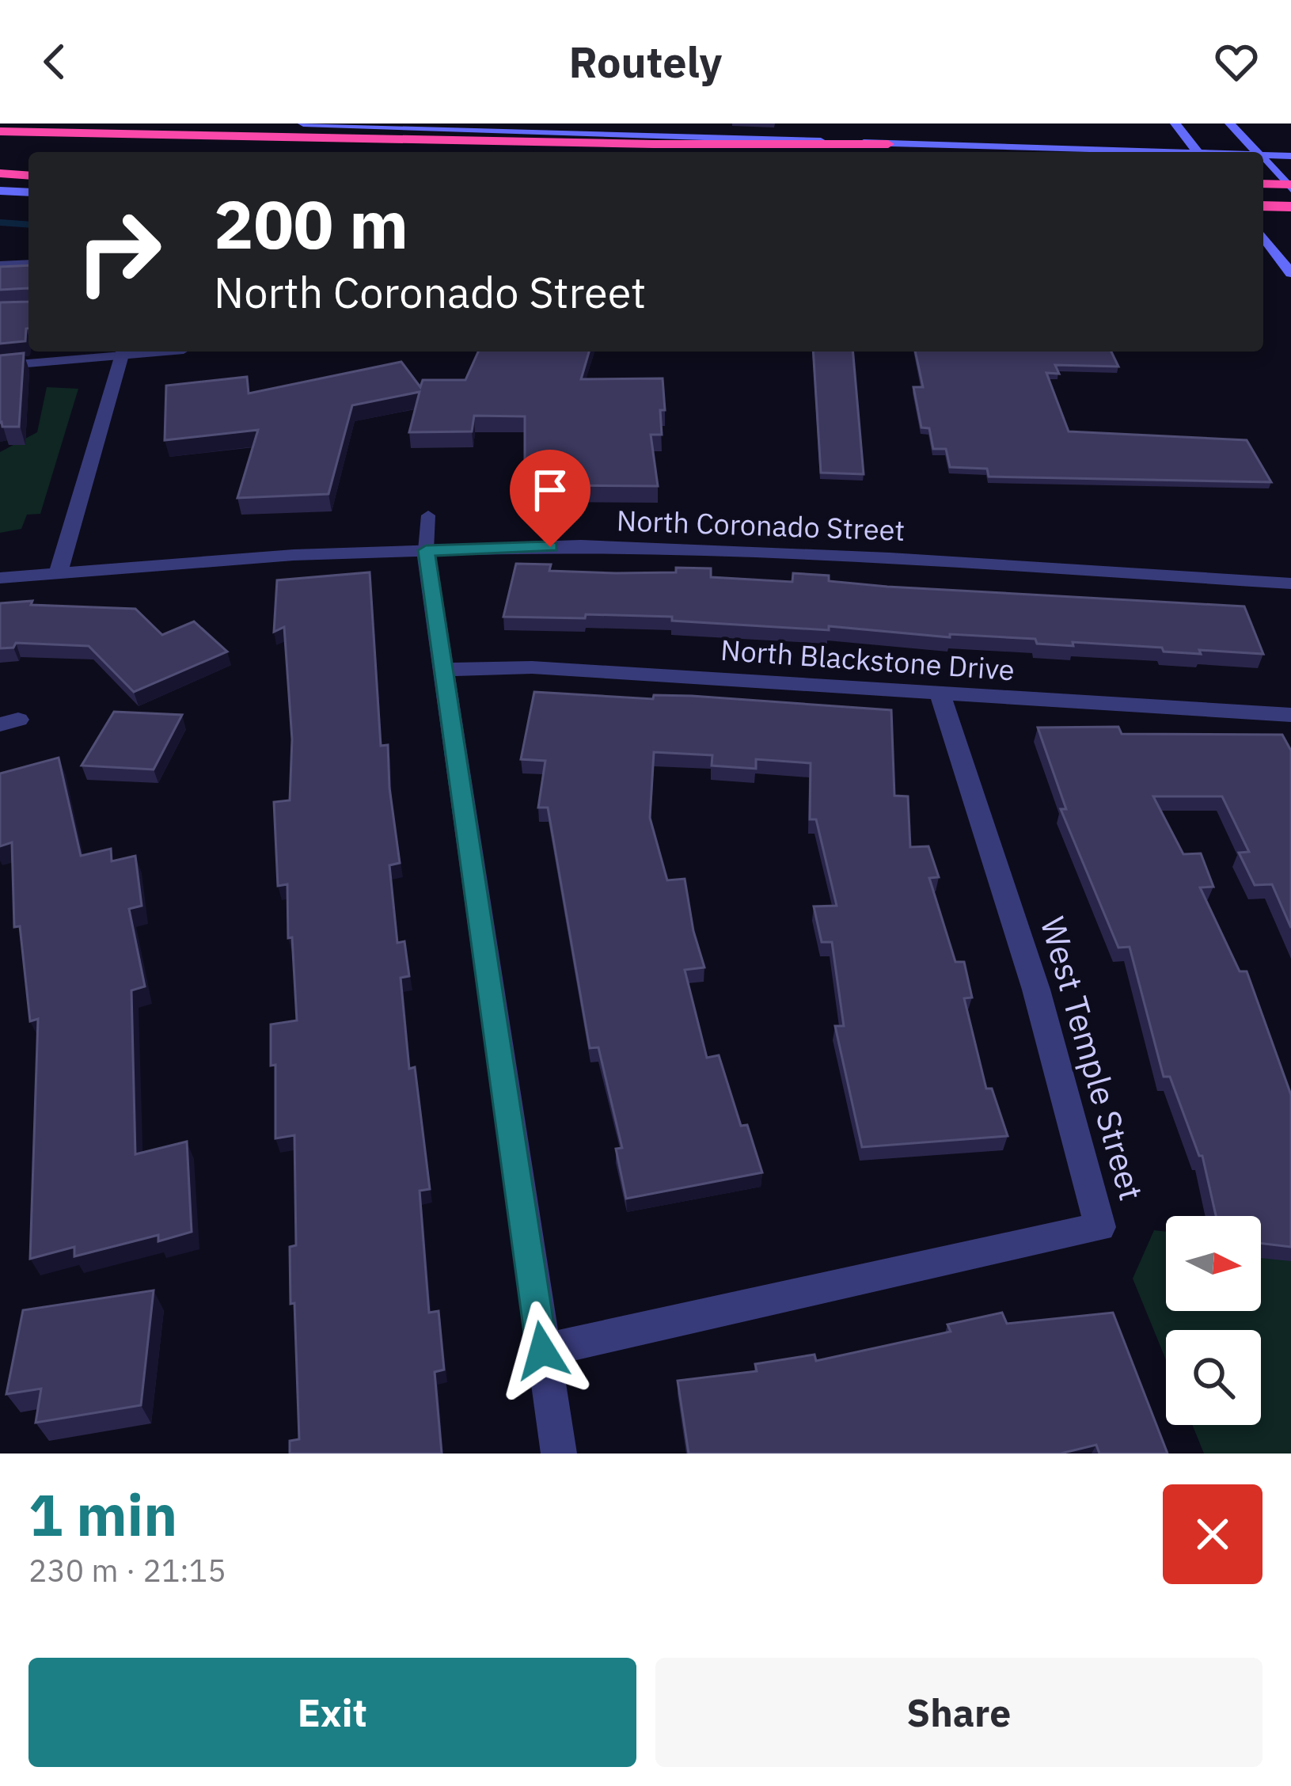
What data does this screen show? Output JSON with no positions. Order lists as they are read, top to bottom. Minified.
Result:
{"streets":{"street":["North Coronado Street","North Blackstone Drive","West Temple Street"]},"crossings":[["North Blackstone Drive","West Temple Street"]],"north":"right","page":{"header":"Routely","turn":["200 m","North Coronado Street"],"heading":["1 min","230 m · 21:15"],"buttons":["Exit","Share"]}}
